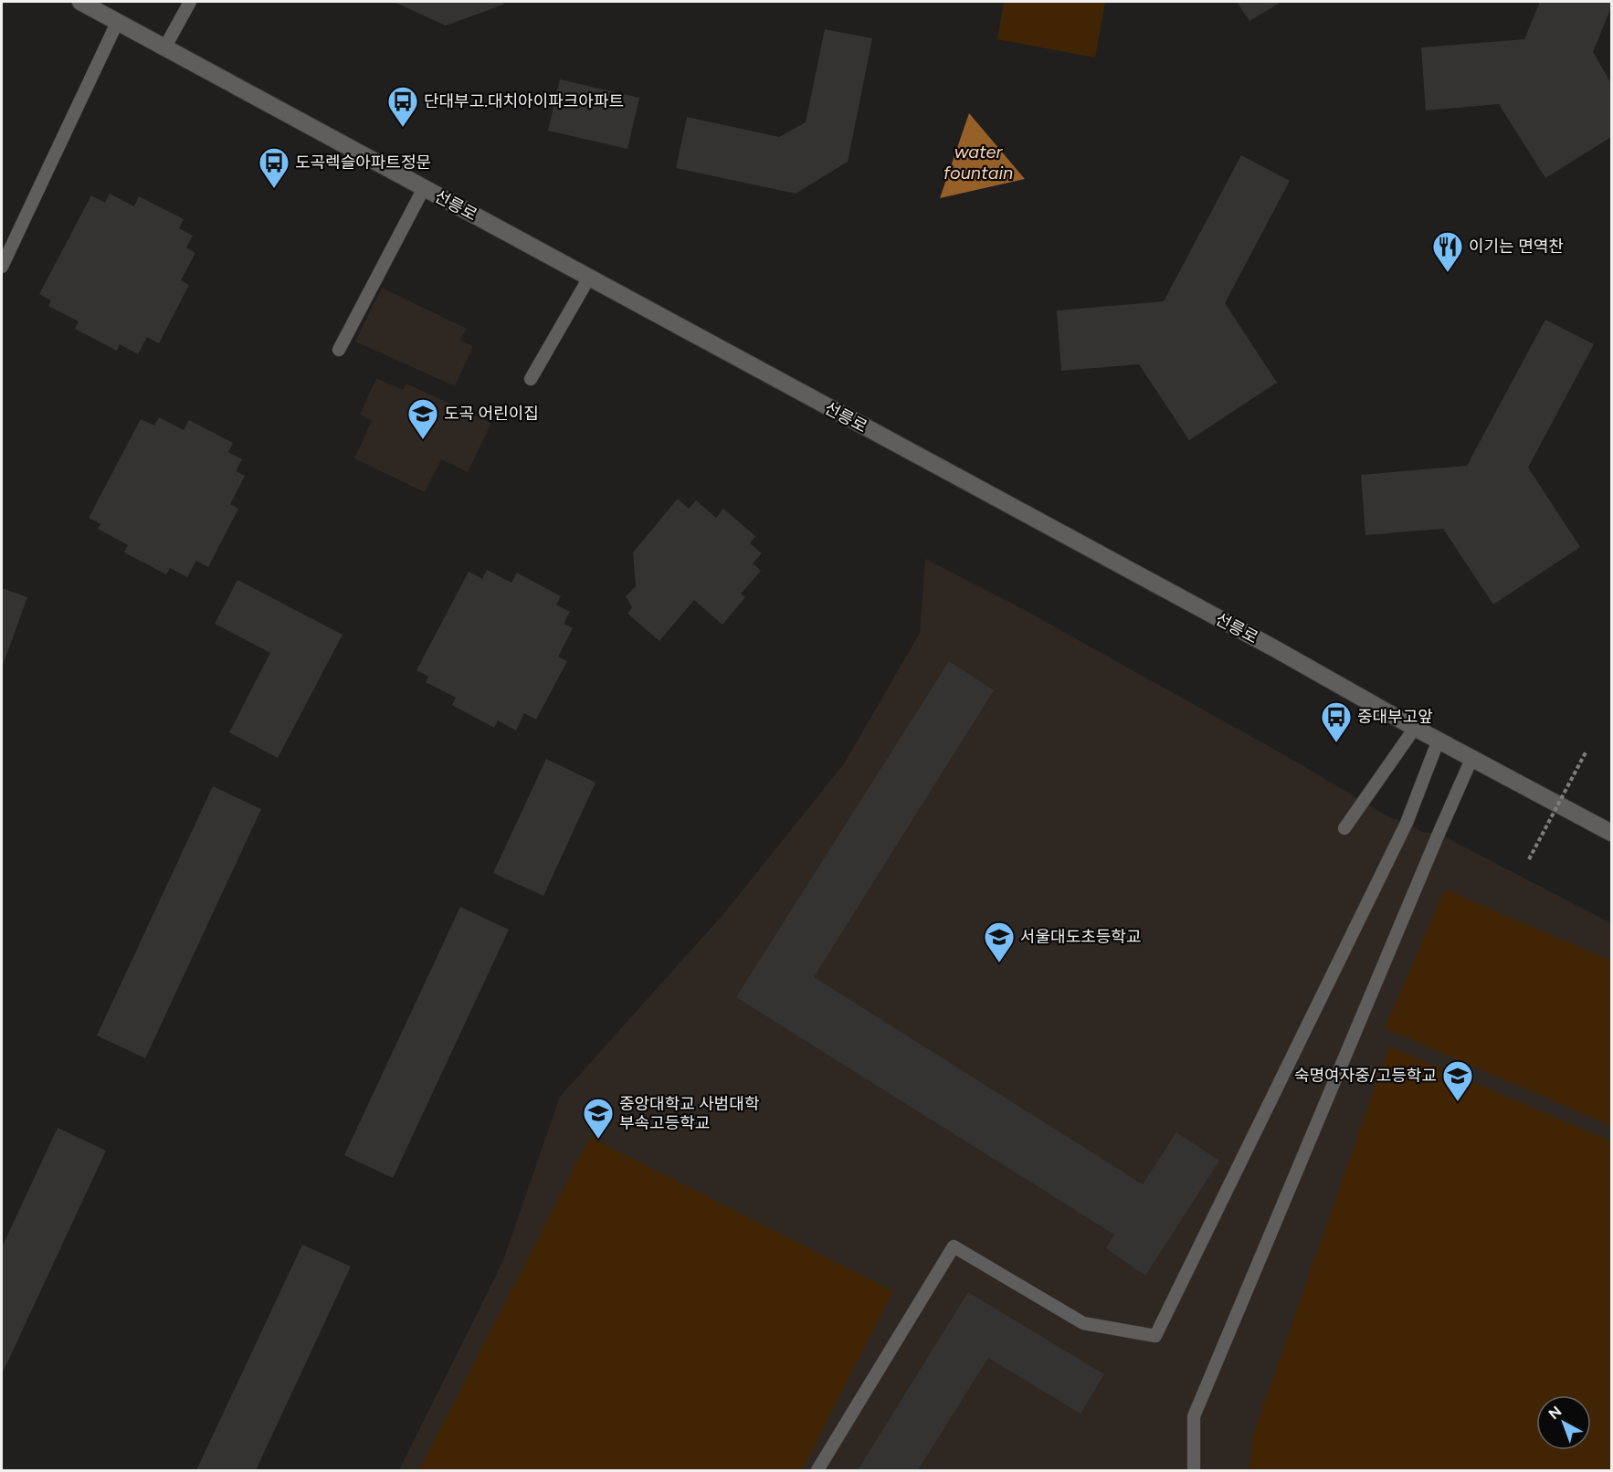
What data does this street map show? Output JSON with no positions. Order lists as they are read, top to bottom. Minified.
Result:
{"streets":{"main road":["선릉로"]},"water":["water fountain"],"places":{"bus stop":["단대부고.대치아이파크아파트","도곡렉슬아파트정문","중대부고앞"],"restaurant":["이기는 면역찬"],"school or university":["도곡 어린이집","서울대도초등학교","숙명여자중/고등학교","중앙대학교 사범대학 부속고등학교"]},"north":"top left"}
